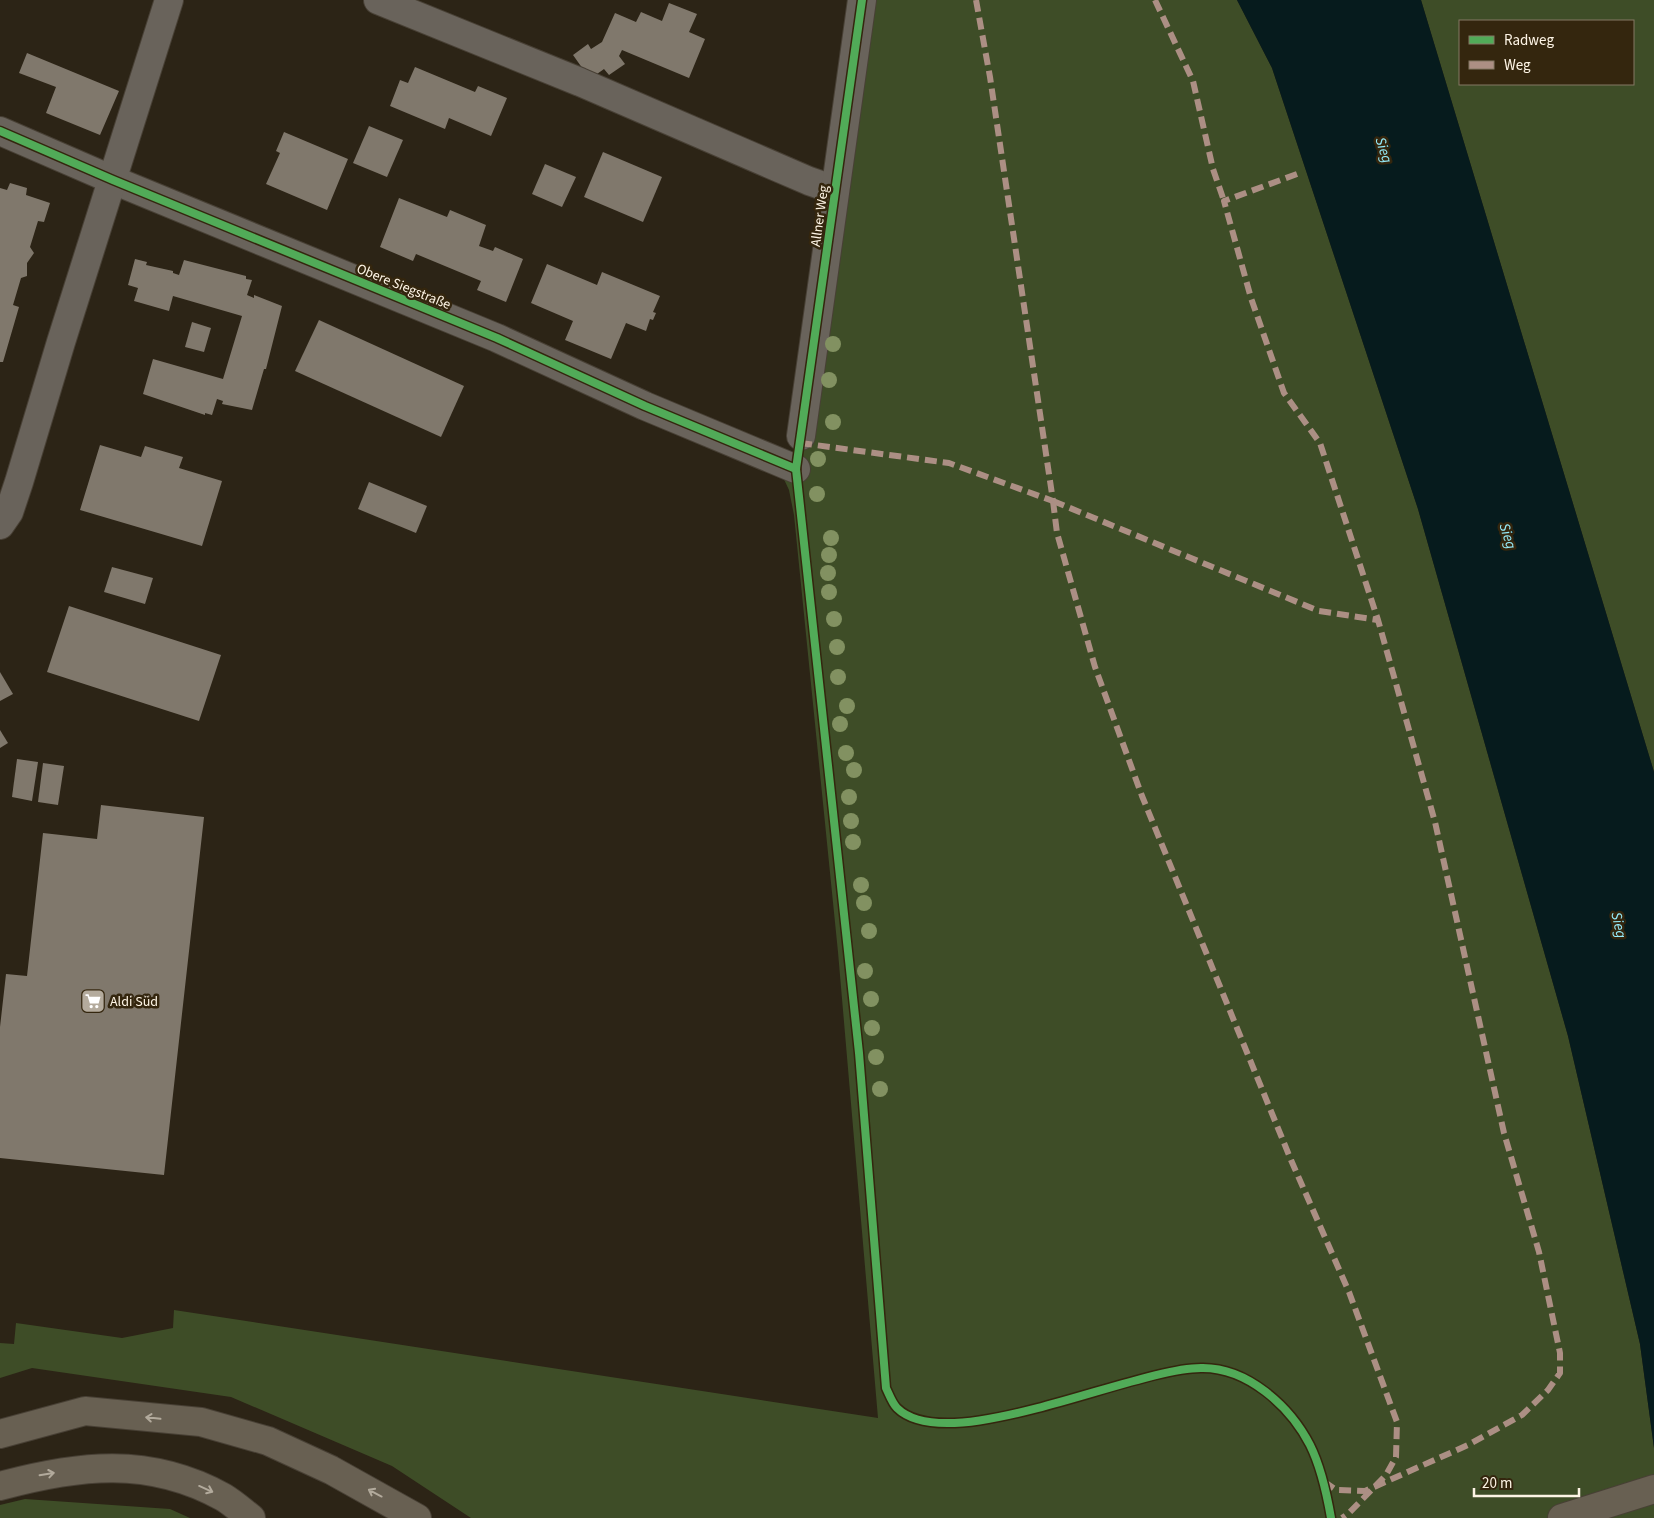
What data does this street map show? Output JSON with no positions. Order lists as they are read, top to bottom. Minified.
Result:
{"streets":{"street":["Allner Weg","Obere Siegstraße"]},"water":["Sieg"],"places":{"supermarket":["Aldi Süd"]},"legend":["Radweg","Weg"],"scale_bar":"20 m"}
